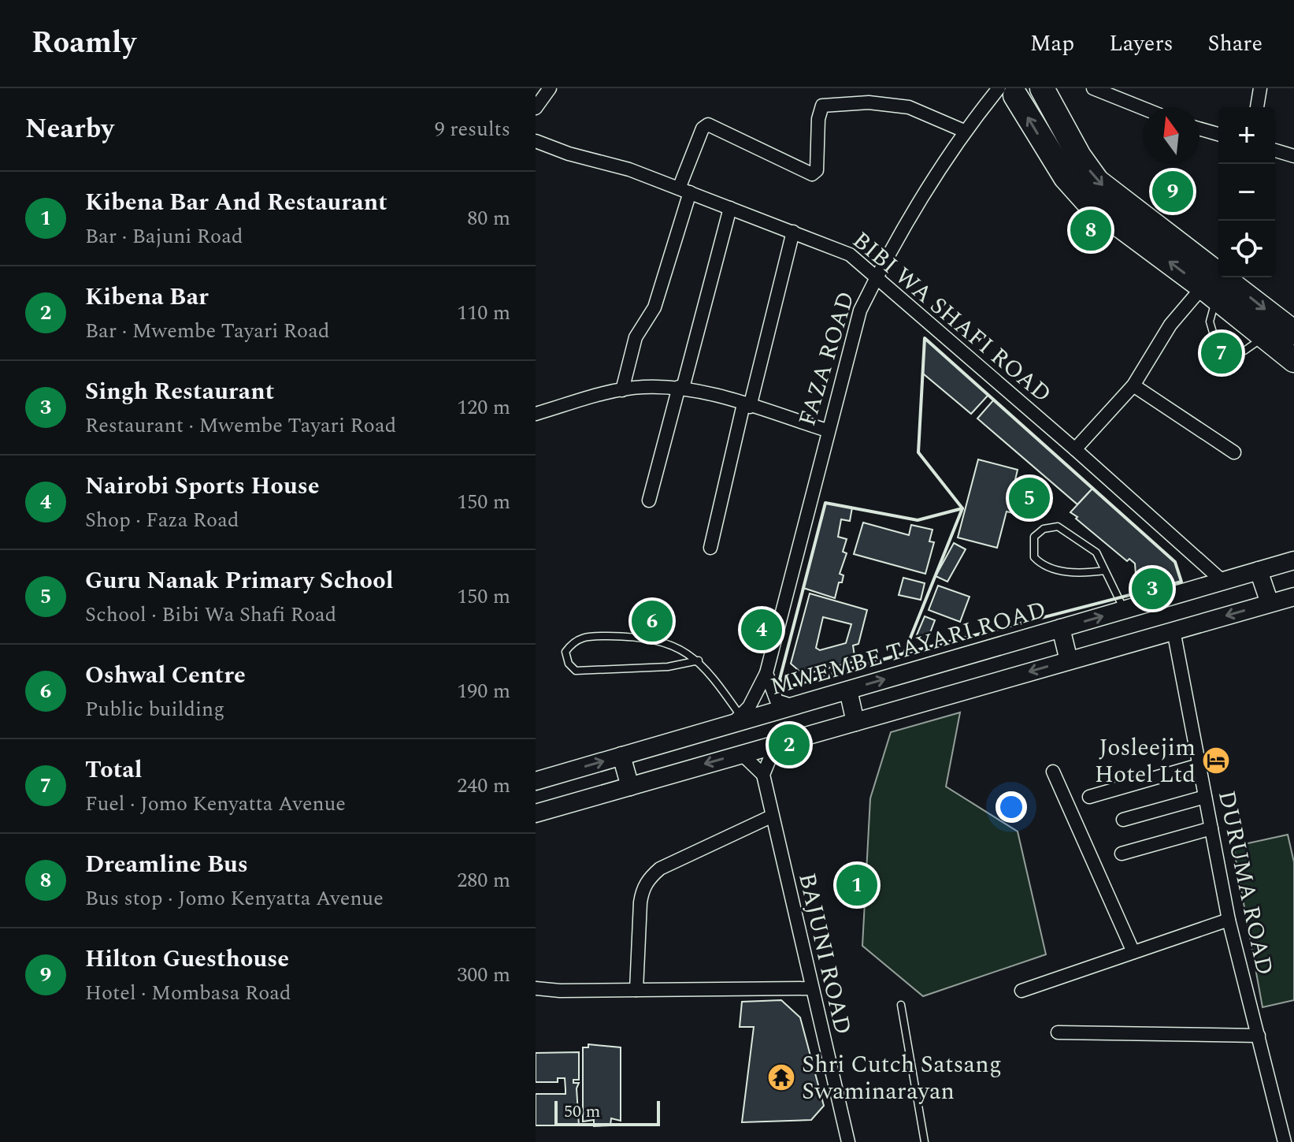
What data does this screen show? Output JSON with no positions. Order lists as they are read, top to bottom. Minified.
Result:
{"streets":{"street":["BIBI WA SHAFI ROAD","FAZA ROAD","MWEMBE TAYARI ROAD","DURUMA ROAD","BAJUNI ROAD"]},"crossings":[["BIBI WA SHAFI ROAD","FAZA ROAD"],["BIBI WA SHAFI ROAD","MWEMBE TAYARI ROAD"],["FAZA ROAD","MWEMBE TAYARI ROAD"]],"places":{"hotel":["Josleejim Hotel Ltd"],"temple":["Shri Cutch Satsang Swaminarayan"]},"scale_bar":"50 m","north":"top","page":{"header":"Roamly","nav":["Map","Layers","Share"],"heading":["Nearby","9 results"],"map_buttons":["+","−"],"pins":["9","8","7","5","3","6","4","2","1"],"list":[{"mark":"1","name":"Kibena Bar And Restaurant","note":"Bar · Bajuni Road","value":"80 m"},{"mark":"2","name":"Kibena Bar","note":"Bar · Mwembe Tayari Road","value":"110 m"},{"mark":"3","name":"Singh Restaurant","note":"Restaurant · Mwembe Tayari Road","value":"120 m"},{"mark":"4","name":"Nairobi Sports House","note":"Shop · Faza Road","value":"150 m"},{"mark":"5","name":"Guru Nanak Primary School","note":"School · Bibi Wa Shafi Road","value":"150 m"},{"mark":"6","name":"Oshwal Centre","note":"Public building","value":"190 m"},{"mark":"7","name":"Total","note":"Fuel · Jomo Kenyatta Avenue","value":"240 m"},{"mark":"8","name":"Dreamline Bus","note":"Bus stop · Jomo Kenyatta Avenue","value":"280 m"},{"mark":"9","name":"Hilton Guesthouse","note":"Hotel · Mombasa Road","value":"300 m"}],"scale":"50 m"}}
